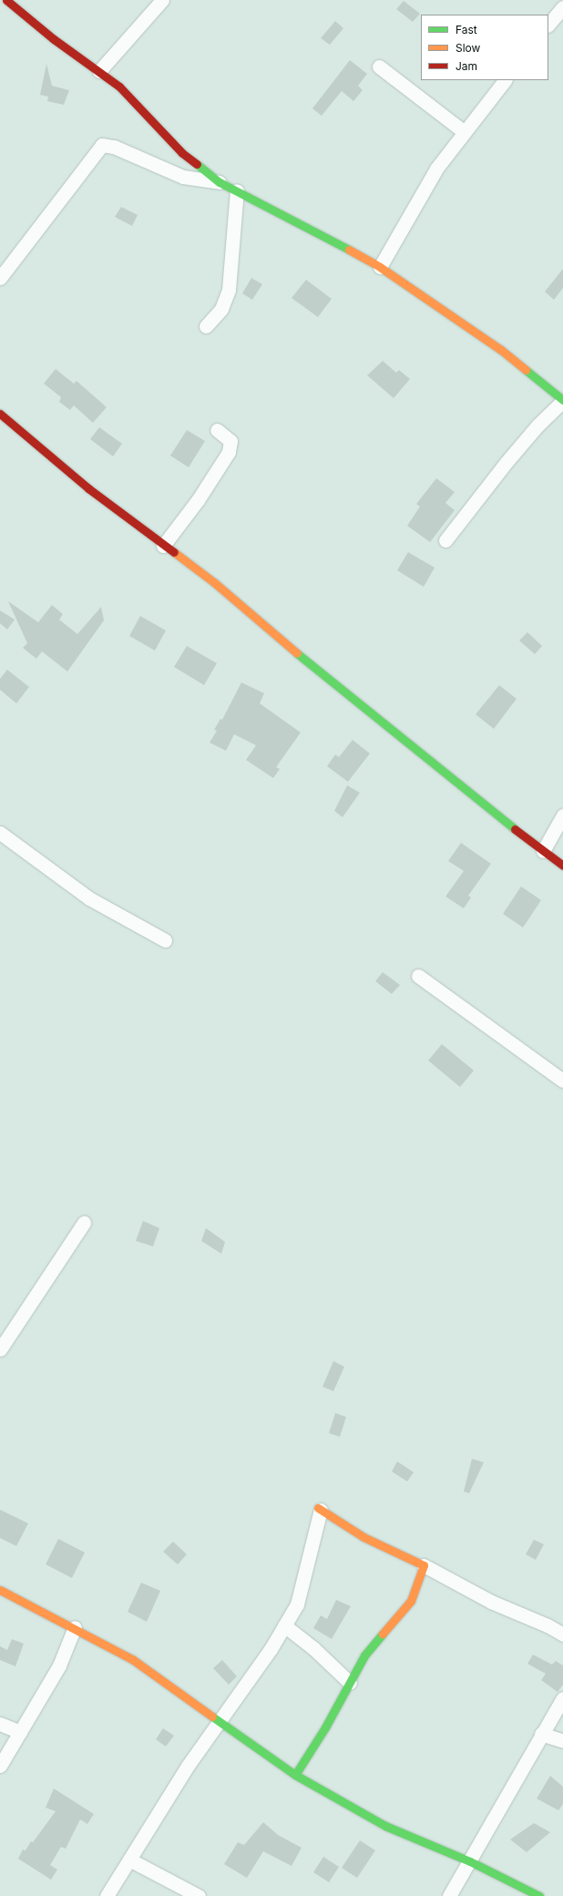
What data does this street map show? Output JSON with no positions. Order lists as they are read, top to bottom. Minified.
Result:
{"legend":["Fast","Slow","Jam"]}
